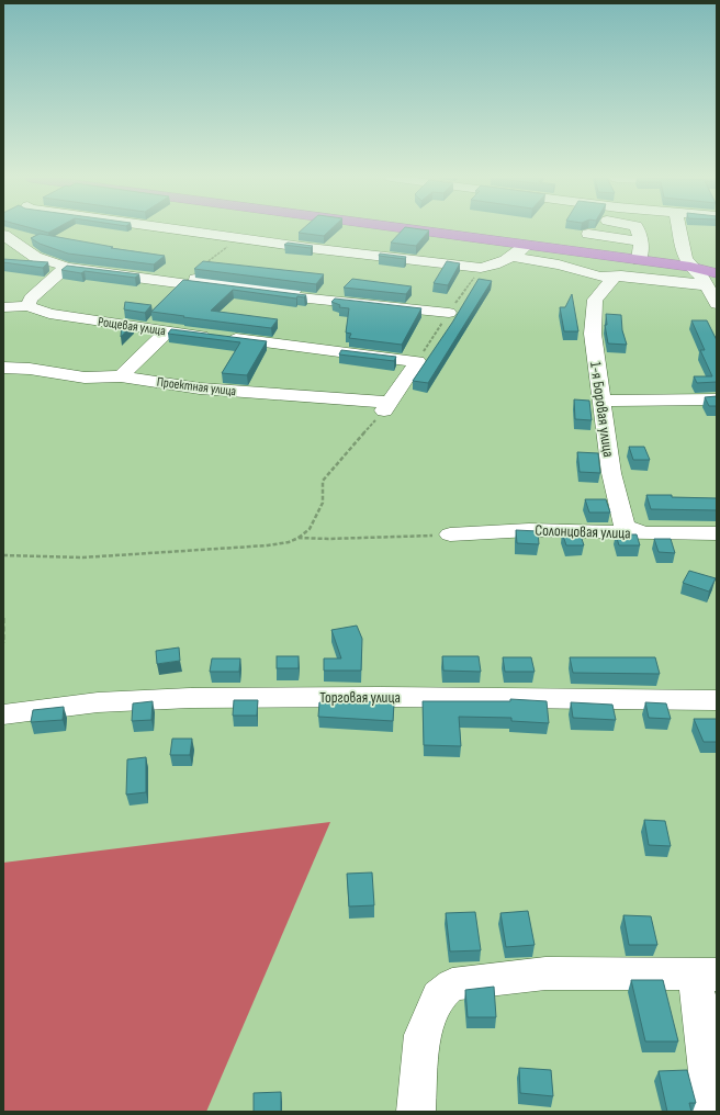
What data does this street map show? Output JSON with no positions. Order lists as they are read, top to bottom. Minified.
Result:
{"streets":{"street":["Рощевая улица","Проектная улица","1-я Боровая улица","Солонцовая улица","Торговая улица"]},"crossings":[["Рощевая улица","Проектная улица"],["1-я Боровая улица","Солонцовая улица"]]}
